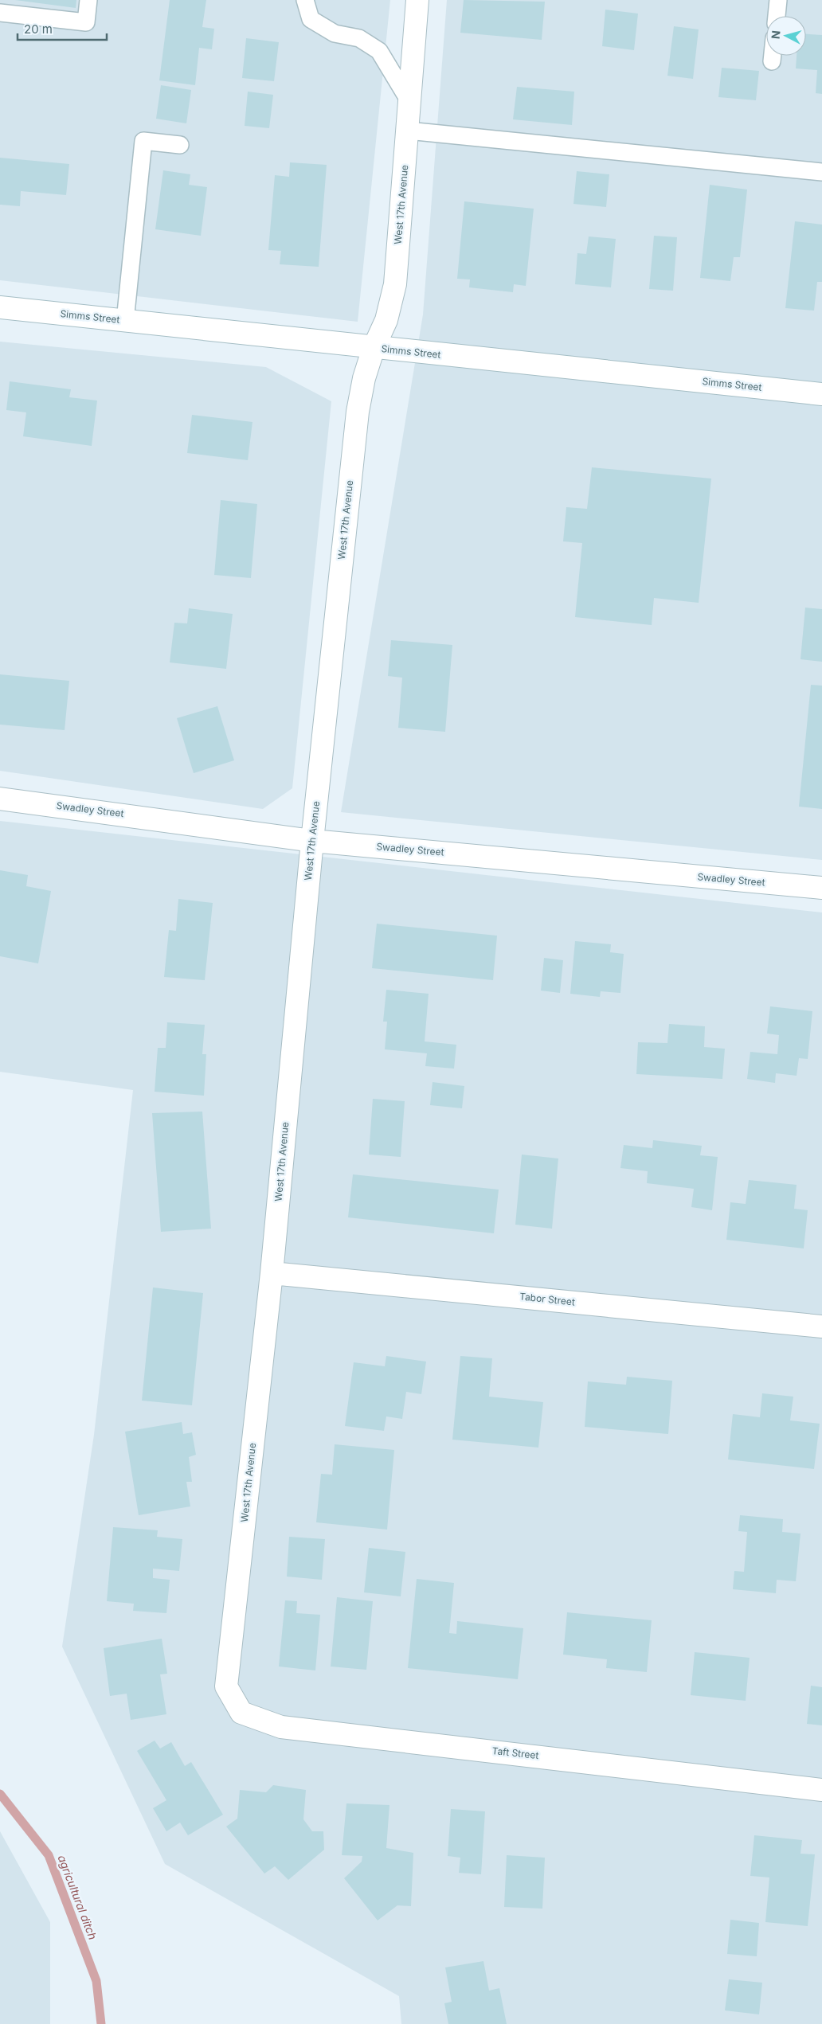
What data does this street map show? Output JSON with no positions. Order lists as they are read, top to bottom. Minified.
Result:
{"streets":{"street":["West 17th Avenue","Simms Street","Swadley Street","Tabor Street","Taft Street"]},"crossings":[["West 17th Avenue","Simms Street"],["West 17th Avenue","Swadley Street"],["West 17th Avenue","Tabor Street"],["West 17th Avenue","Taft Street"]],"water":["agricultural ditch"],"scale_bar":"20 m","north":"left"}
